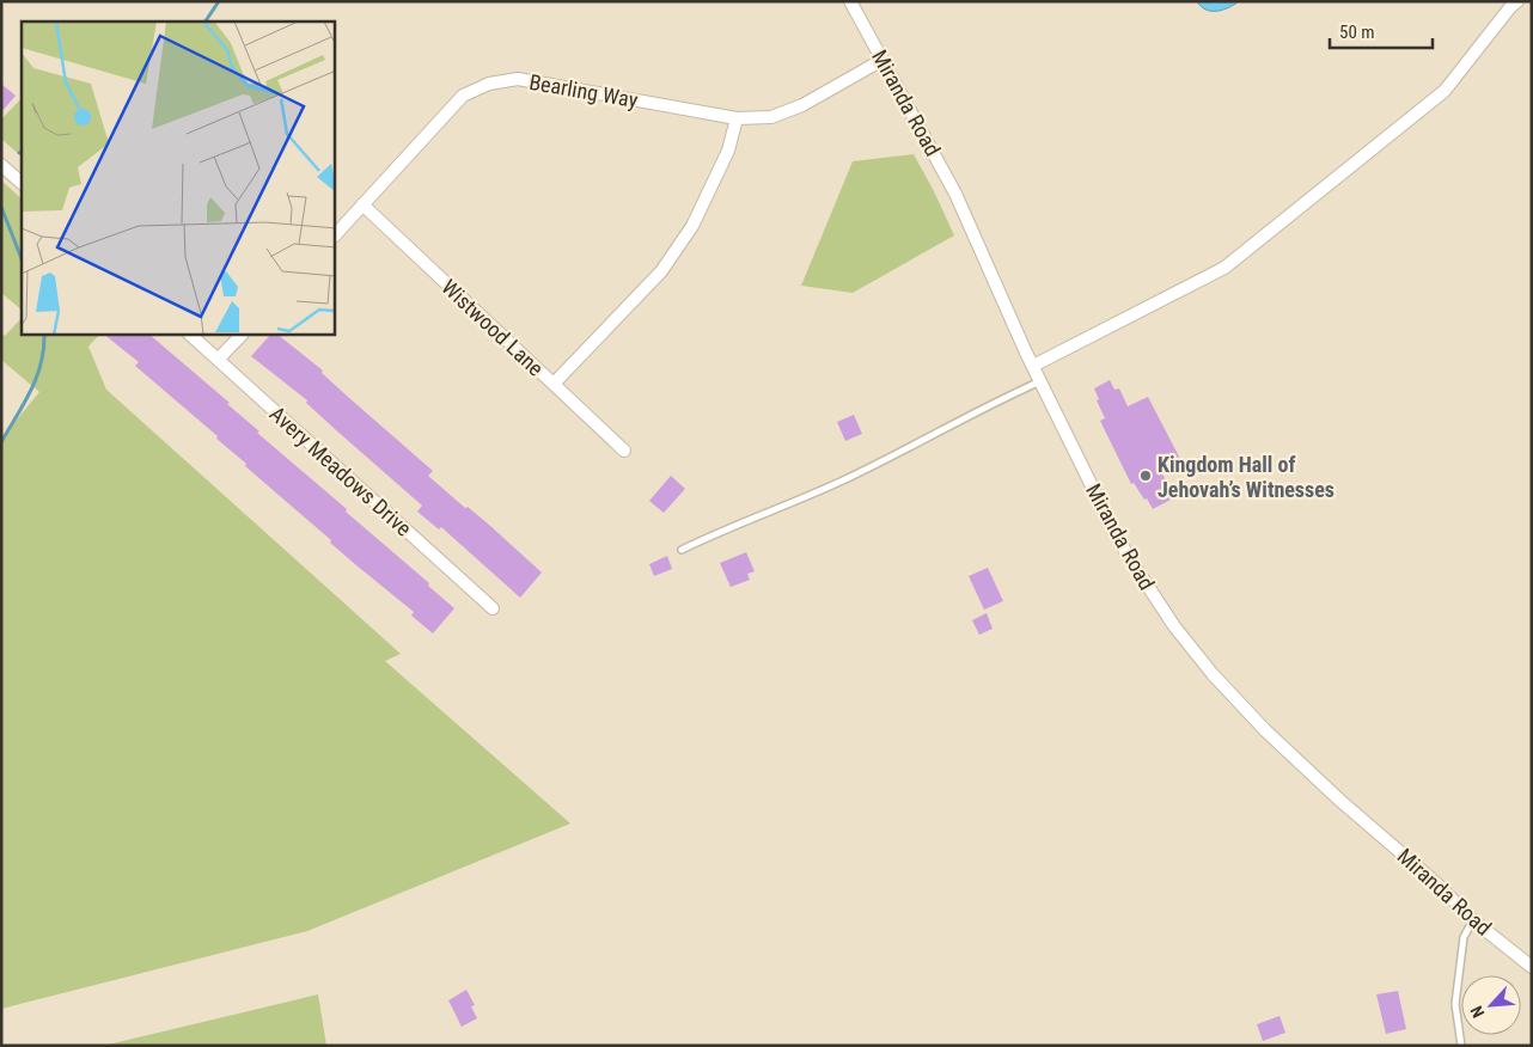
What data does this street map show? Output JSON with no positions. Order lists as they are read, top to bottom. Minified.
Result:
{"streets":{"street":["Bearling Way","Miranda Road","Wistwood Lane","Avery Meadows Drive"]},"crossings":[["Bearling Way","Miranda Road"],["Bearling Way","Wistwood Lane"]],"places":["Kingdom Hall of Jehovah’s Witnesses"],"scale_bar":"50 m","north":"bottom left"}
